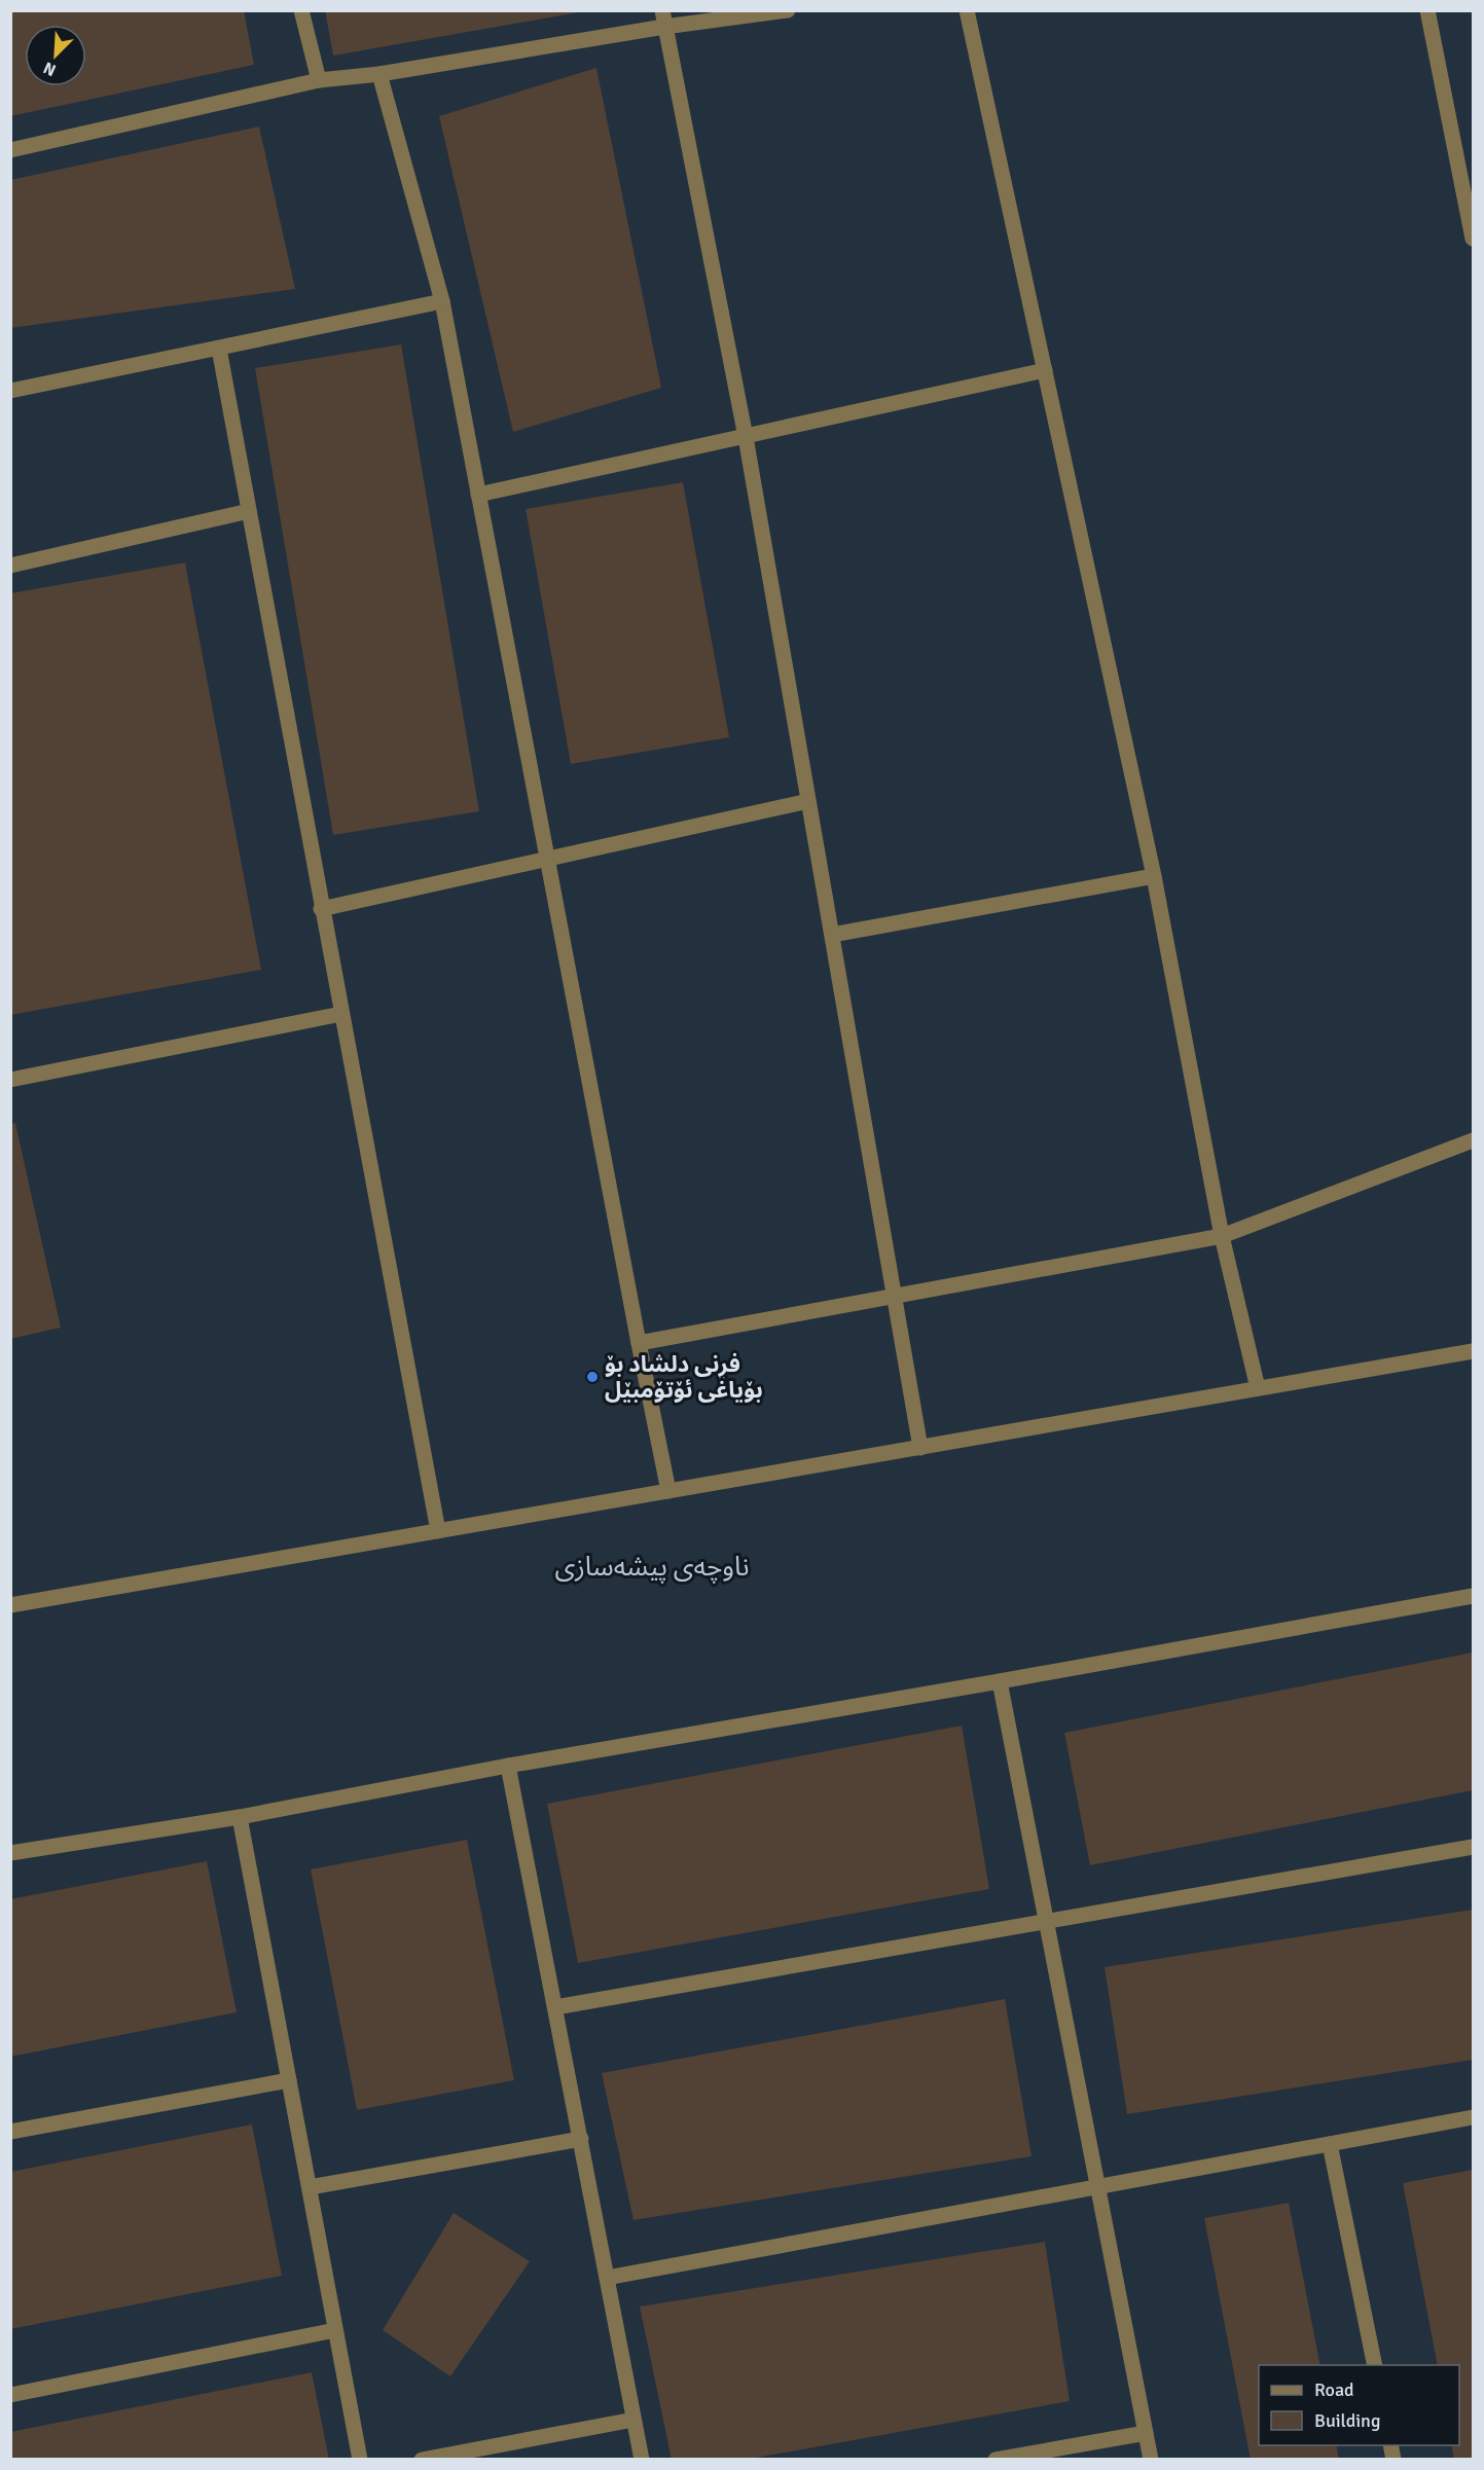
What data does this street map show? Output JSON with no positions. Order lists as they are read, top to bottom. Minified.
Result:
{"districts":["ناوچەی پیشەسازی"],"places":["فڕنی دلشاد بۆ بۆیاغی ئۆتۆمبێل"],"legend":["Road","Building"],"north":"bottom left"}
